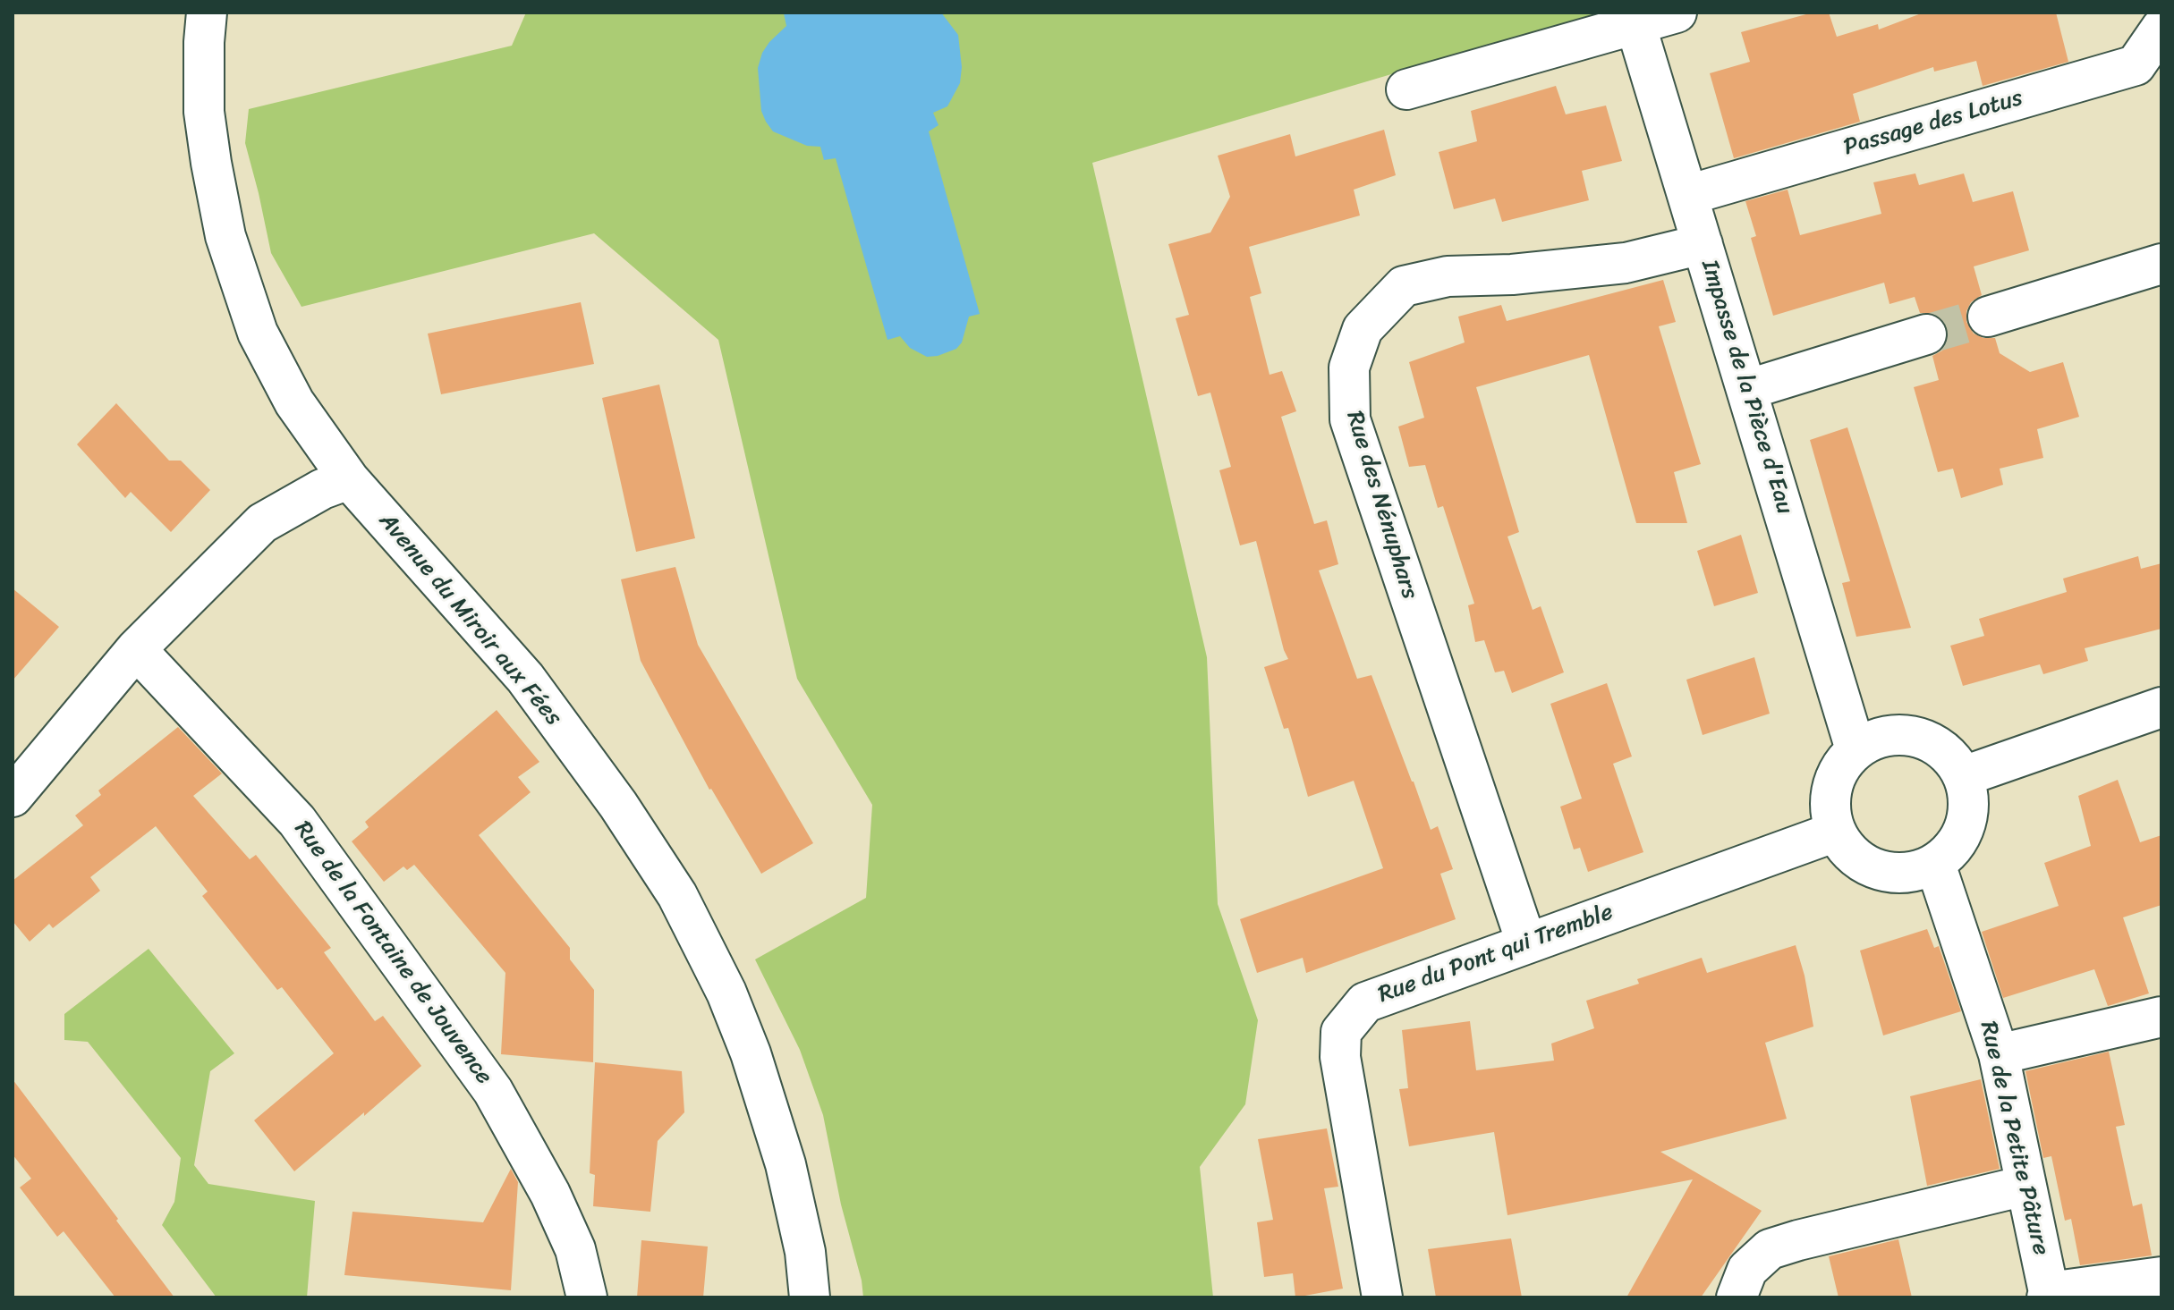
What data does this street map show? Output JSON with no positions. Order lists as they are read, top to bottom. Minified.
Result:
{"streets":{"street":["Passage des Lotus","Impasse de la Pièce d'Eau","Rue des Nénuphars","Avenue du Miroir aux Fées","Rue de la Fontaine de Jouvence","Rue du Pont qui Tremble","Rue de la Petite Pâture"]},"crossings":[["Passage des Lotus","Impasse de la Pièce d'Eau"],["Impasse de la Pièce d'Eau","Rue des Nénuphars"],["Impasse de la Pièce d'Eau","Rue du Pont qui Tremble"],["Impasse de la Pièce d'Eau","Rue de la Petite Pâture"],["Rue des Nénuphars","Rue du Pont qui Tremble"],["Rue du Pont qui Tremble","Rue de la Petite Pâture"]]}
